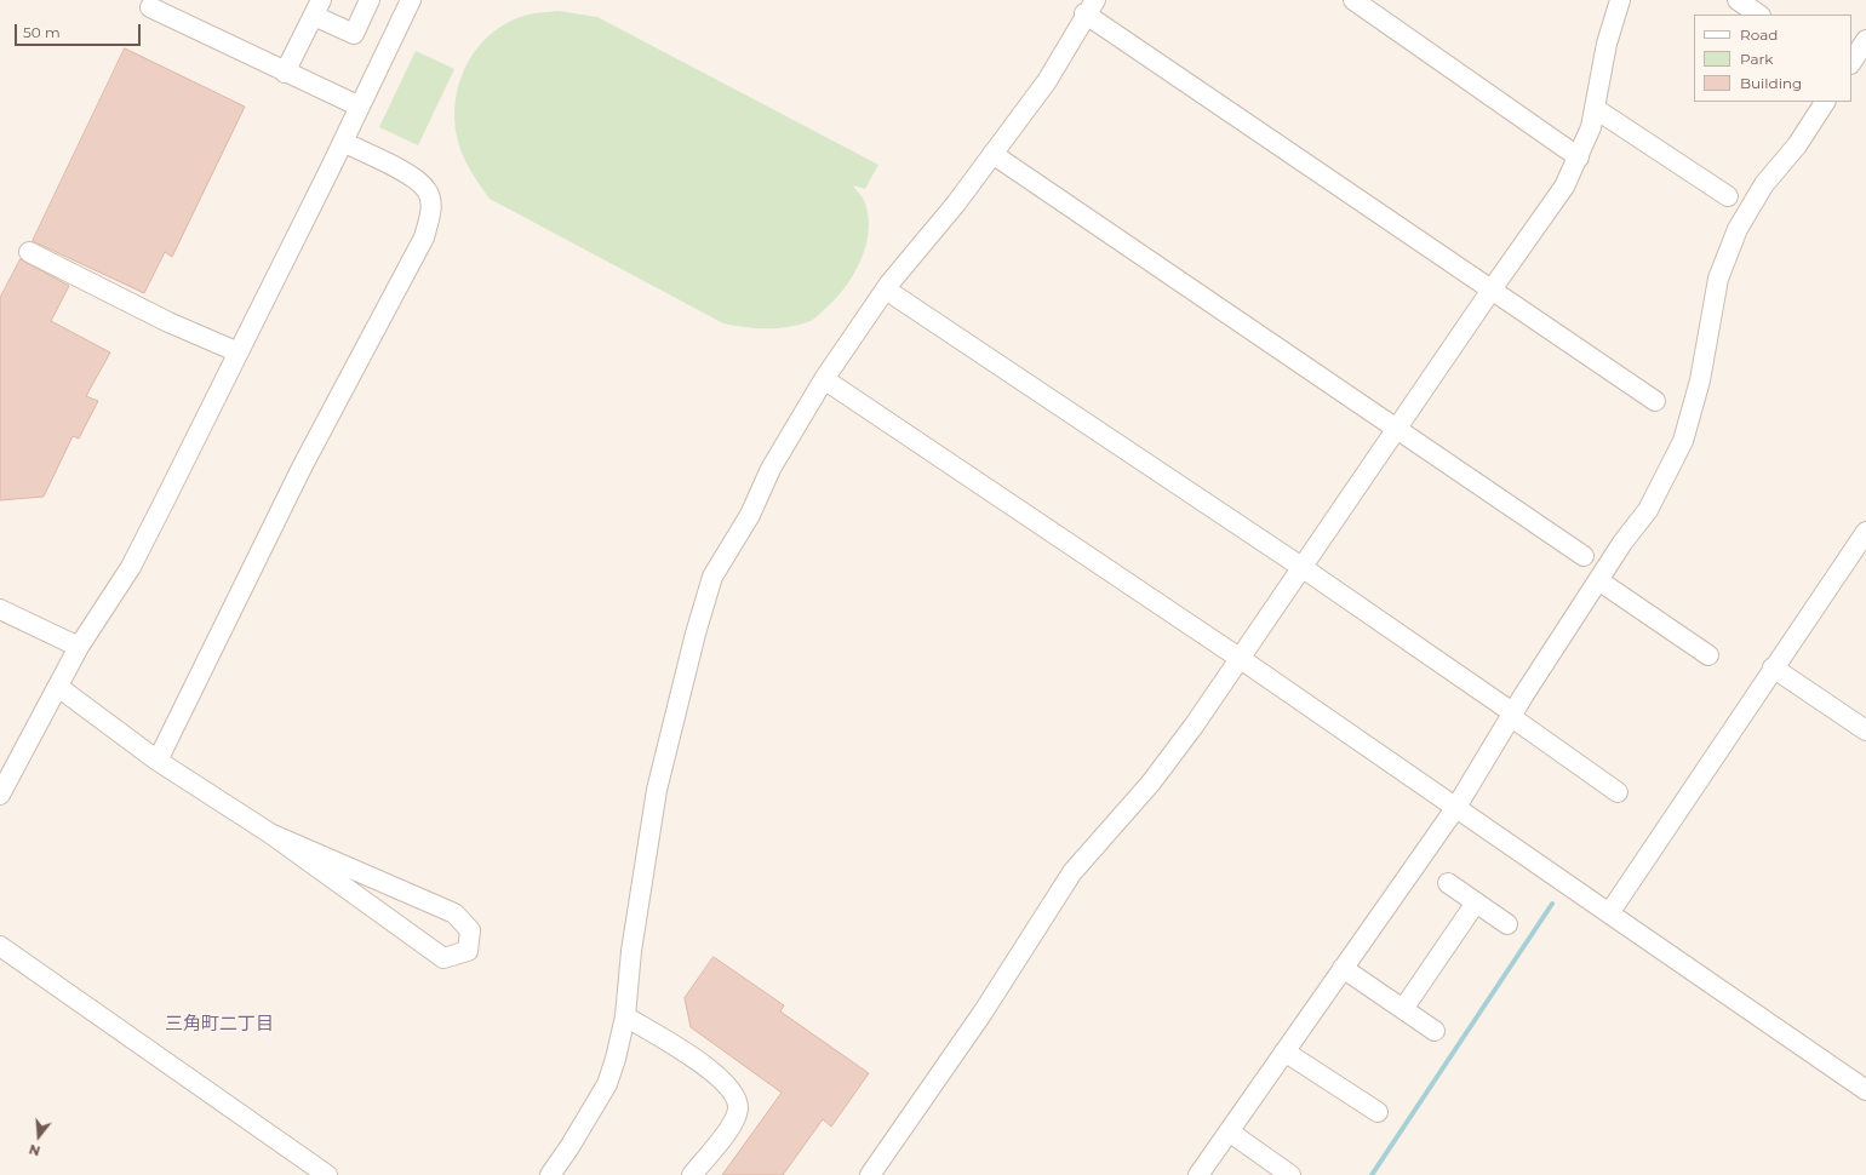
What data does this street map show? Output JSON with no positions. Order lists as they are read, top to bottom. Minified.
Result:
{"districts":["三角町二丁目"],"legend":["Road","Park","Building"],"scale_bar":"50 m","north":"bottom"}
